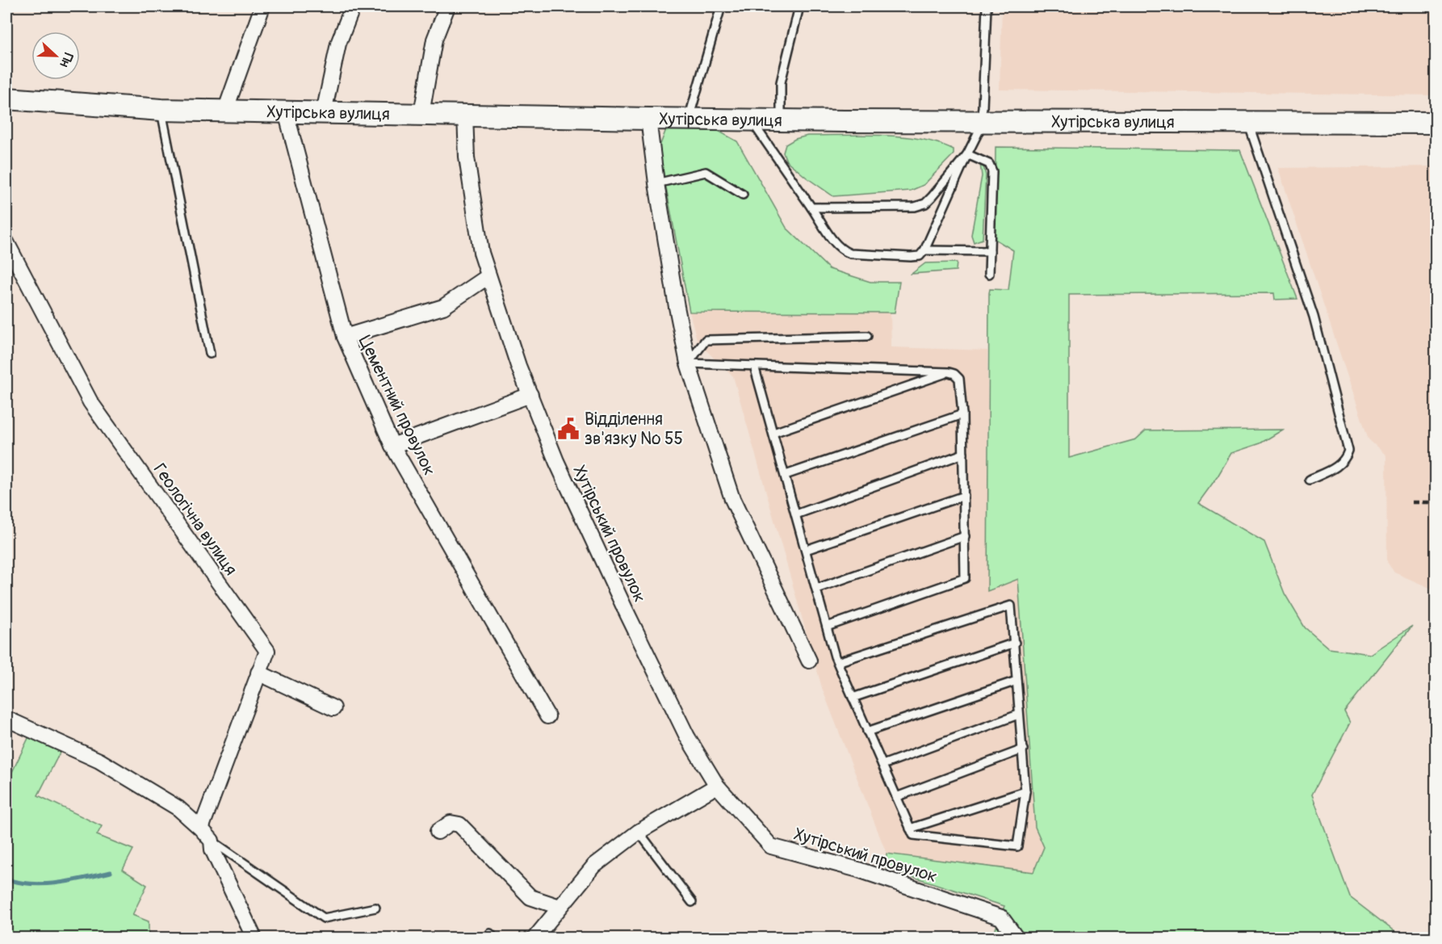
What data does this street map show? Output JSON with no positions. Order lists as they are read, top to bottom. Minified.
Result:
{"streets":{"main road":["Хутірська вулиця"],"street":["Цементний провулок","Геологічна вулиця","Хутірський провулок"]},"crossings":[["Хутірська вулиця","Цементний провулок"],["Хутірська вулиця","Хутірський провулок"]],"places":{"public building":["Відділення зв'язку № 55"]},"north":"right"}
